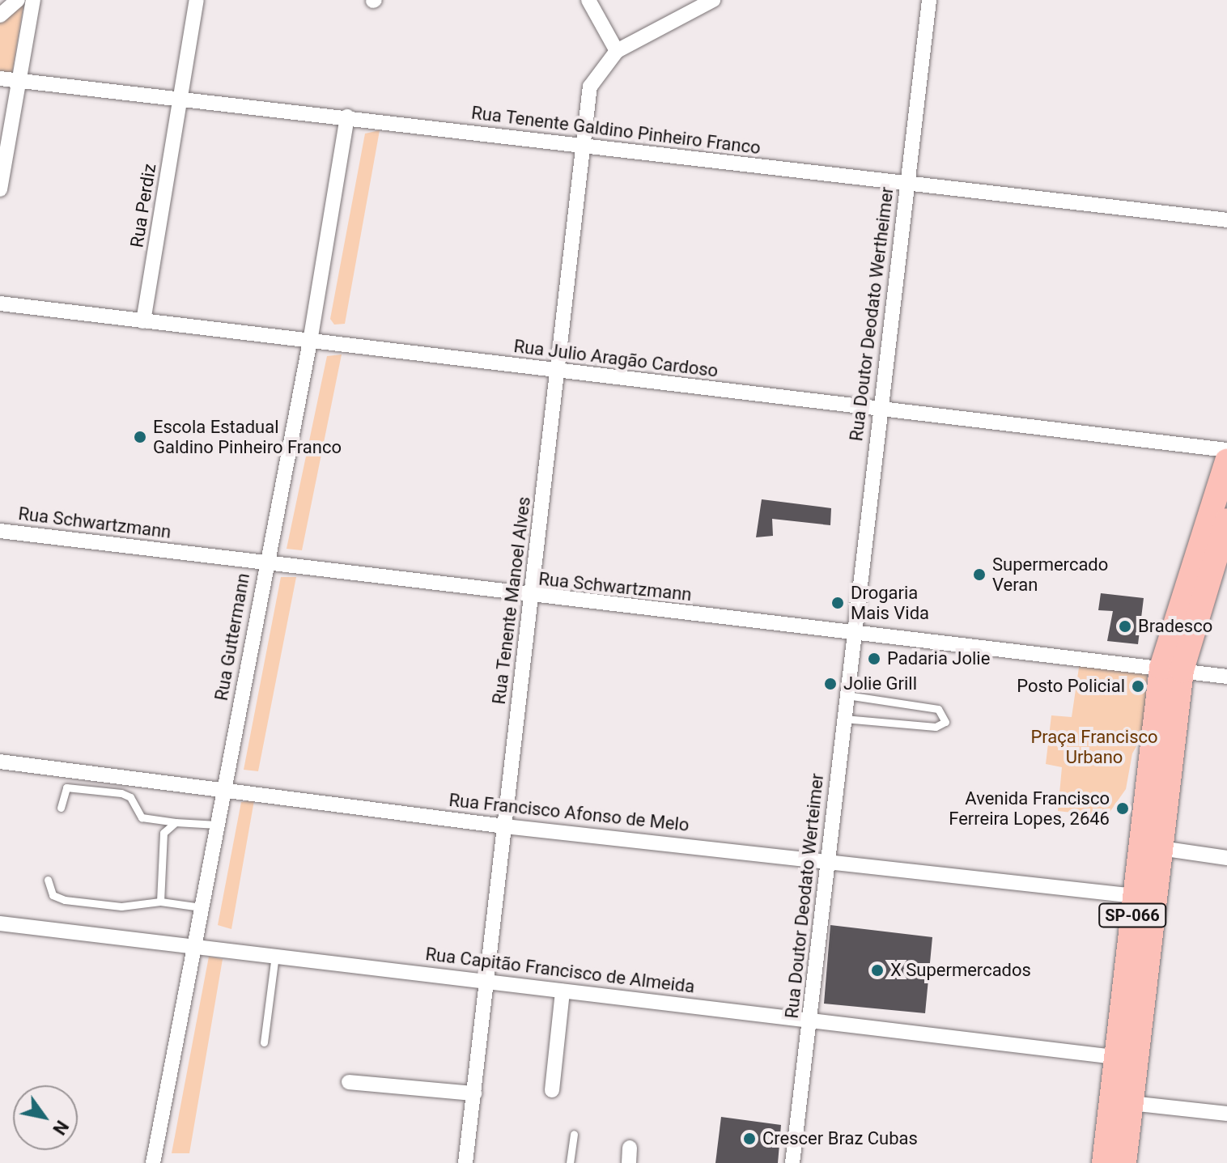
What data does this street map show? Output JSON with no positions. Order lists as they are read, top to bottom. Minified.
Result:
{"streets":{"highway":["SP-066"],"street":["Rua Tenente Galdino Pinheiro Franco","Rua Perdiz","Rua Doutor Deodato Wertheimer","Rua Julio Aragão Cardoso","Rua Schwartzmann","Rua Tenente Manoel Alves","Rua Guttermann","Rua Francisco Afonso de Melo","Rua Doutor Deodato Werteimer","Rua Capitão Francisco de Almeida"]},"crossings":[["Rua Tenente Galdino Pinheiro Franco","Rua Perdiz"],["Rua Tenente Galdino Pinheiro Franco","Rua Doutor Deodato Wertheimer"],["Rua Tenente Galdino Pinheiro Franco","Rua Tenente Manoel Alves"],["Rua Tenente Galdino Pinheiro Franco","Rua Guttermann"],["Rua Perdiz","Rua Julio Aragão Cardoso"],["Rua Doutor Deodato Wertheimer","Rua Julio Aragão Cardoso"],["Rua Doutor Deodato Wertheimer","Rua Schwartzmann"],["Rua Doutor Deodato Wertheimer","Rua Doutor Deodato Werteimer"],["Rua Julio Aragão Cardoso","Rua Tenente Manoel Alves"],["Rua Julio Aragão Cardoso","Rua Guttermann"],["Rua Schwartzmann","Rua Tenente Manoel Alves"],["Rua Schwartzmann","Rua Guttermann"],["Rua Schwartzmann","Rua Doutor Deodato Werteimer"],["Rua Schwartzmann","SP-066"],["Rua Tenente Manoel Alves","Rua Francisco Afonso de Melo"],["Rua Tenente Manoel Alves","Rua Capitão Francisco de Almeida"],["Rua Guttermann","Rua Francisco Afonso de Melo"],["Rua Guttermann","Rua Capitão Francisco de Almeida"],["Rua Francisco Afonso de Melo","Rua Doutor Deodato Werteimer"],["Rua Francisco Afonso de Melo","SP-066"],["Rua Doutor Deodato Werteimer","Rua Capitão Francisco de Almeida"],["SP-066","Rua Capitão Francisco de Almeida"]],"parks":["Praça Francisco Urbano"],"places":["Escola Estadual Galdino Pinheiro Franco","Supermercado Veran","Drogaria Mais Vida","Bradesco","Padaria Jolie","Jolie Grill","Posto Policial","Avenida Francisco Ferreira Lopes, 2646","X Supermercados","Crescer Braz Cubas"],"north":"bottom right"}
